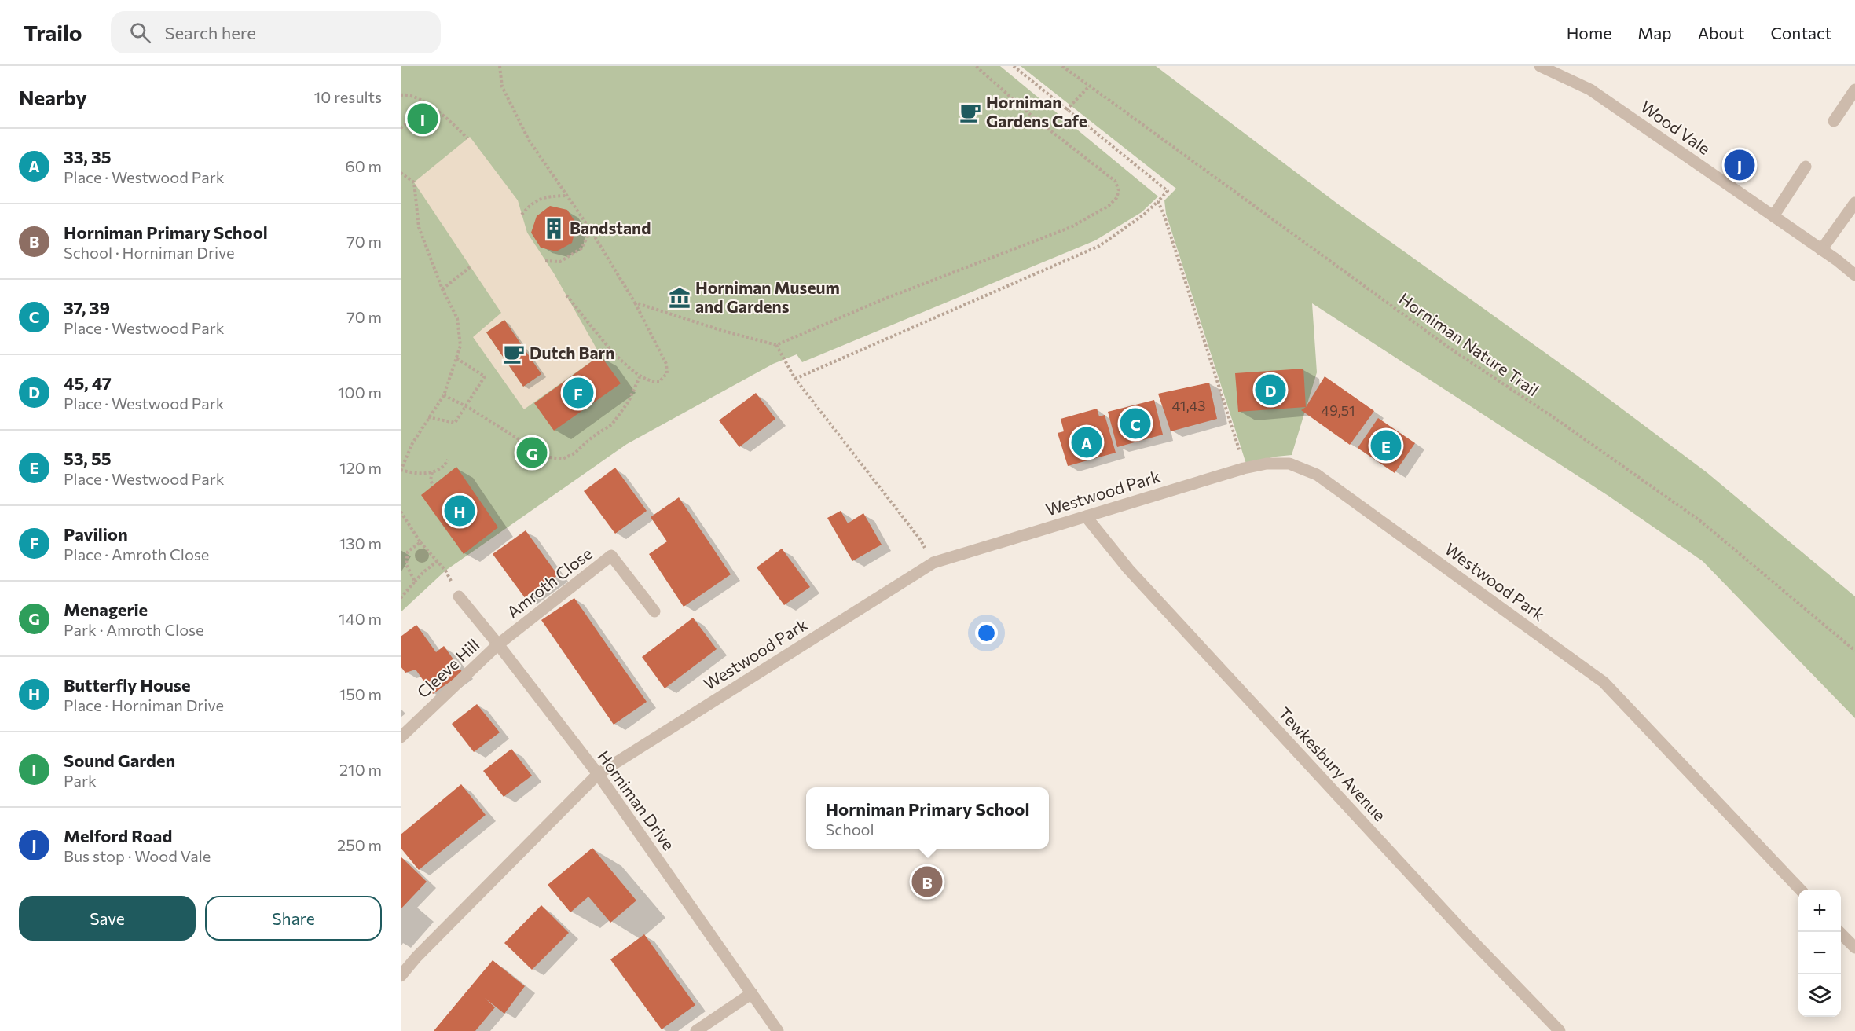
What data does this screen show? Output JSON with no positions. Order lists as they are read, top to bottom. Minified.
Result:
{"streets":{"street":["Wood Vale","Westwood Park","Amroth Close","Cleeve Hill","Tewkesbury Avenue","Horniman Drive"],"path":["Horniman Nature Trail"]},"crossings":[["Westwood Park","Tewkesbury Avenue"],["Westwood Park","Horniman Drive"],["Amroth Close","Cleeve Hill"],["Amroth Close","Horniman Drive"],["Cleeve Hill","Horniman Drive"]],"places":{"cafe":["Horniman Gardens Cafe","Dutch Barn"],"building":["Bandstand"],"museum":["Horniman Museum and Gardens"]},"house_numbers":["41,43","49,51"],"page":{"header":"Trailo","search":"Search here","nav":["Home","Map","About","Contact"],"heading":["Nearby","10 results"],"pins":["I","J","D","F","C","A","E","G","H","B"],"list":[{"mark":"A","name":"33, 35","note":"Place · Westwood Park","value":"60 m"},{"mark":"B","name":"Horniman Primary School","note":"School · Horniman Drive","value":"70 m"},{"mark":"C","name":"37, 39","note":"Place · Westwood Park","value":"70 m"},{"mark":"D","name":"45, 47","note":"Place · Westwood Park","value":"100 m"},{"mark":"E","name":"53, 55","note":"Place · Westwood Park","value":"120 m"},{"mark":"F","name":"Pavilion","note":"Place · Amroth Close","value":"130 m"},{"mark":"G","name":"Menagerie","note":"Park · Amroth Close","value":"140 m"},{"mark":"H","name":"Butterfly House","note":"Place · Horniman Drive","value":"150 m"},{"mark":"I","name":"Sound Garden","note":"Park","value":"210 m"},{"mark":"J","name":"Melford Road","note":"Bus stop · Wood Vale","value":"250 m"}],"popup":["Horniman Primary School","School"],"buttons":["Save","Share"],"map_buttons":["+","−"]}}
